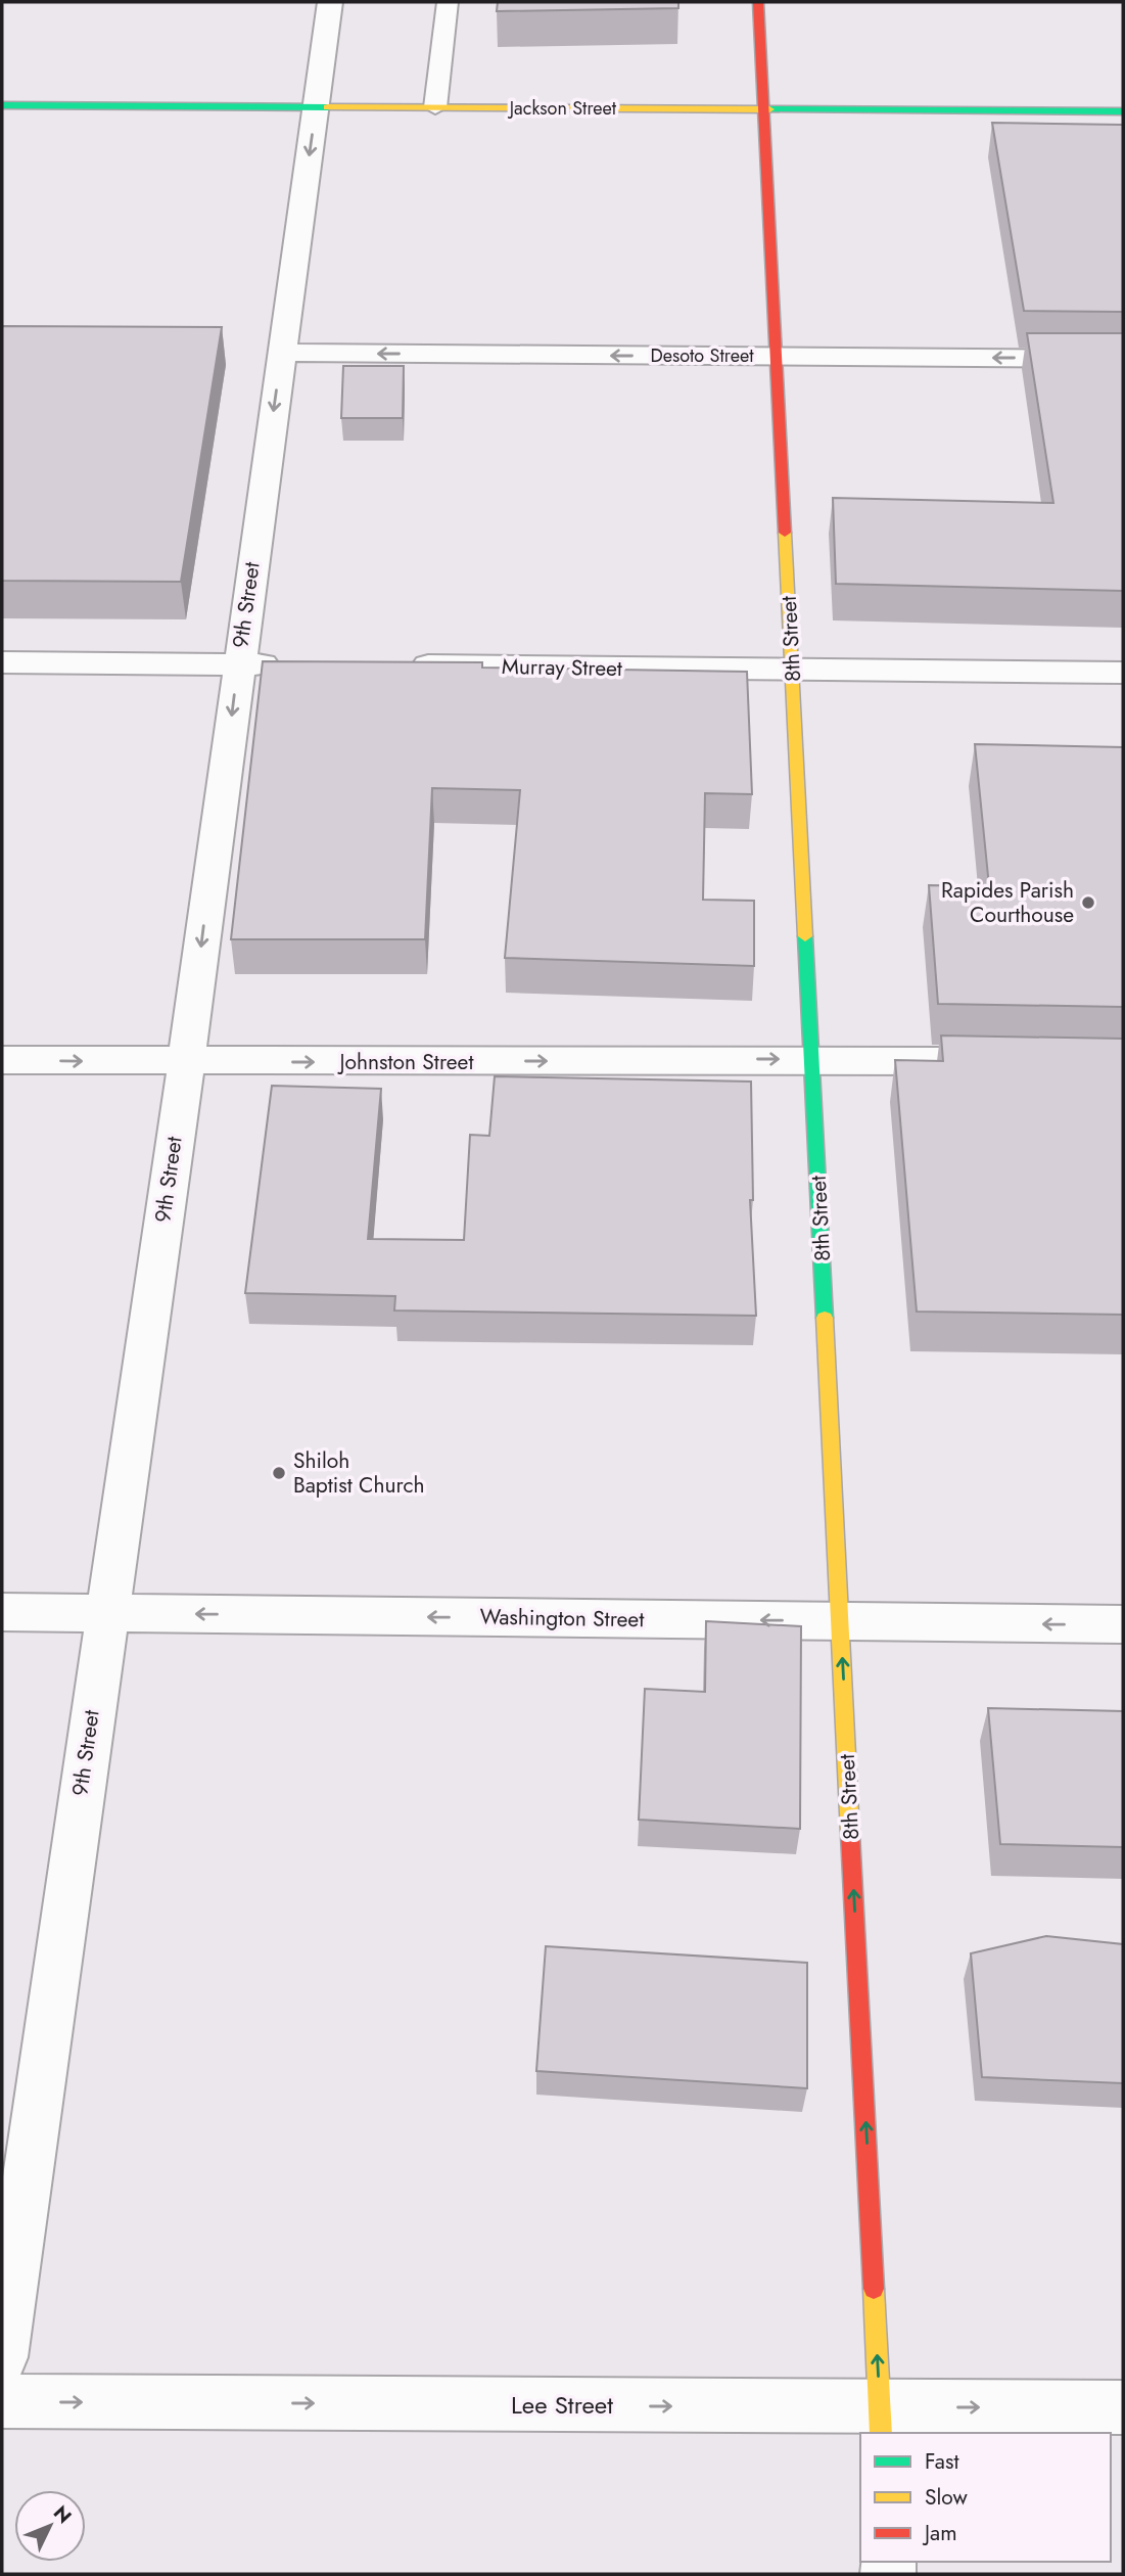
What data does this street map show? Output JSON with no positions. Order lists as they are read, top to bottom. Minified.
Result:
{"streets":{"street":["Jackson Street","Desoto Street","9th Street","8th Street","Murray Street","Johnston Street","Washington Street","Lee Street"]},"crossings":[["Jackson Street","9th Street"],["Jackson Street","8th Street"],["Desoto Street","9th Street"],["Desoto Street","8th Street"],["9th Street","Johnston Street"],["9th Street","Washington Street"],["8th Street","Murray Street"],["8th Street","Johnston Street"],["8th Street","Washington Street"],["8th Street","Lee Street"]],"one_way":["Desoto Street","9th Street","Johnston Street","Washington Street","Lee Street"],"places":["Rapides Parish Courthouse","Shiloh Baptist Church"],"legend":["Fast","Slow","Jam"],"north":"top right"}
